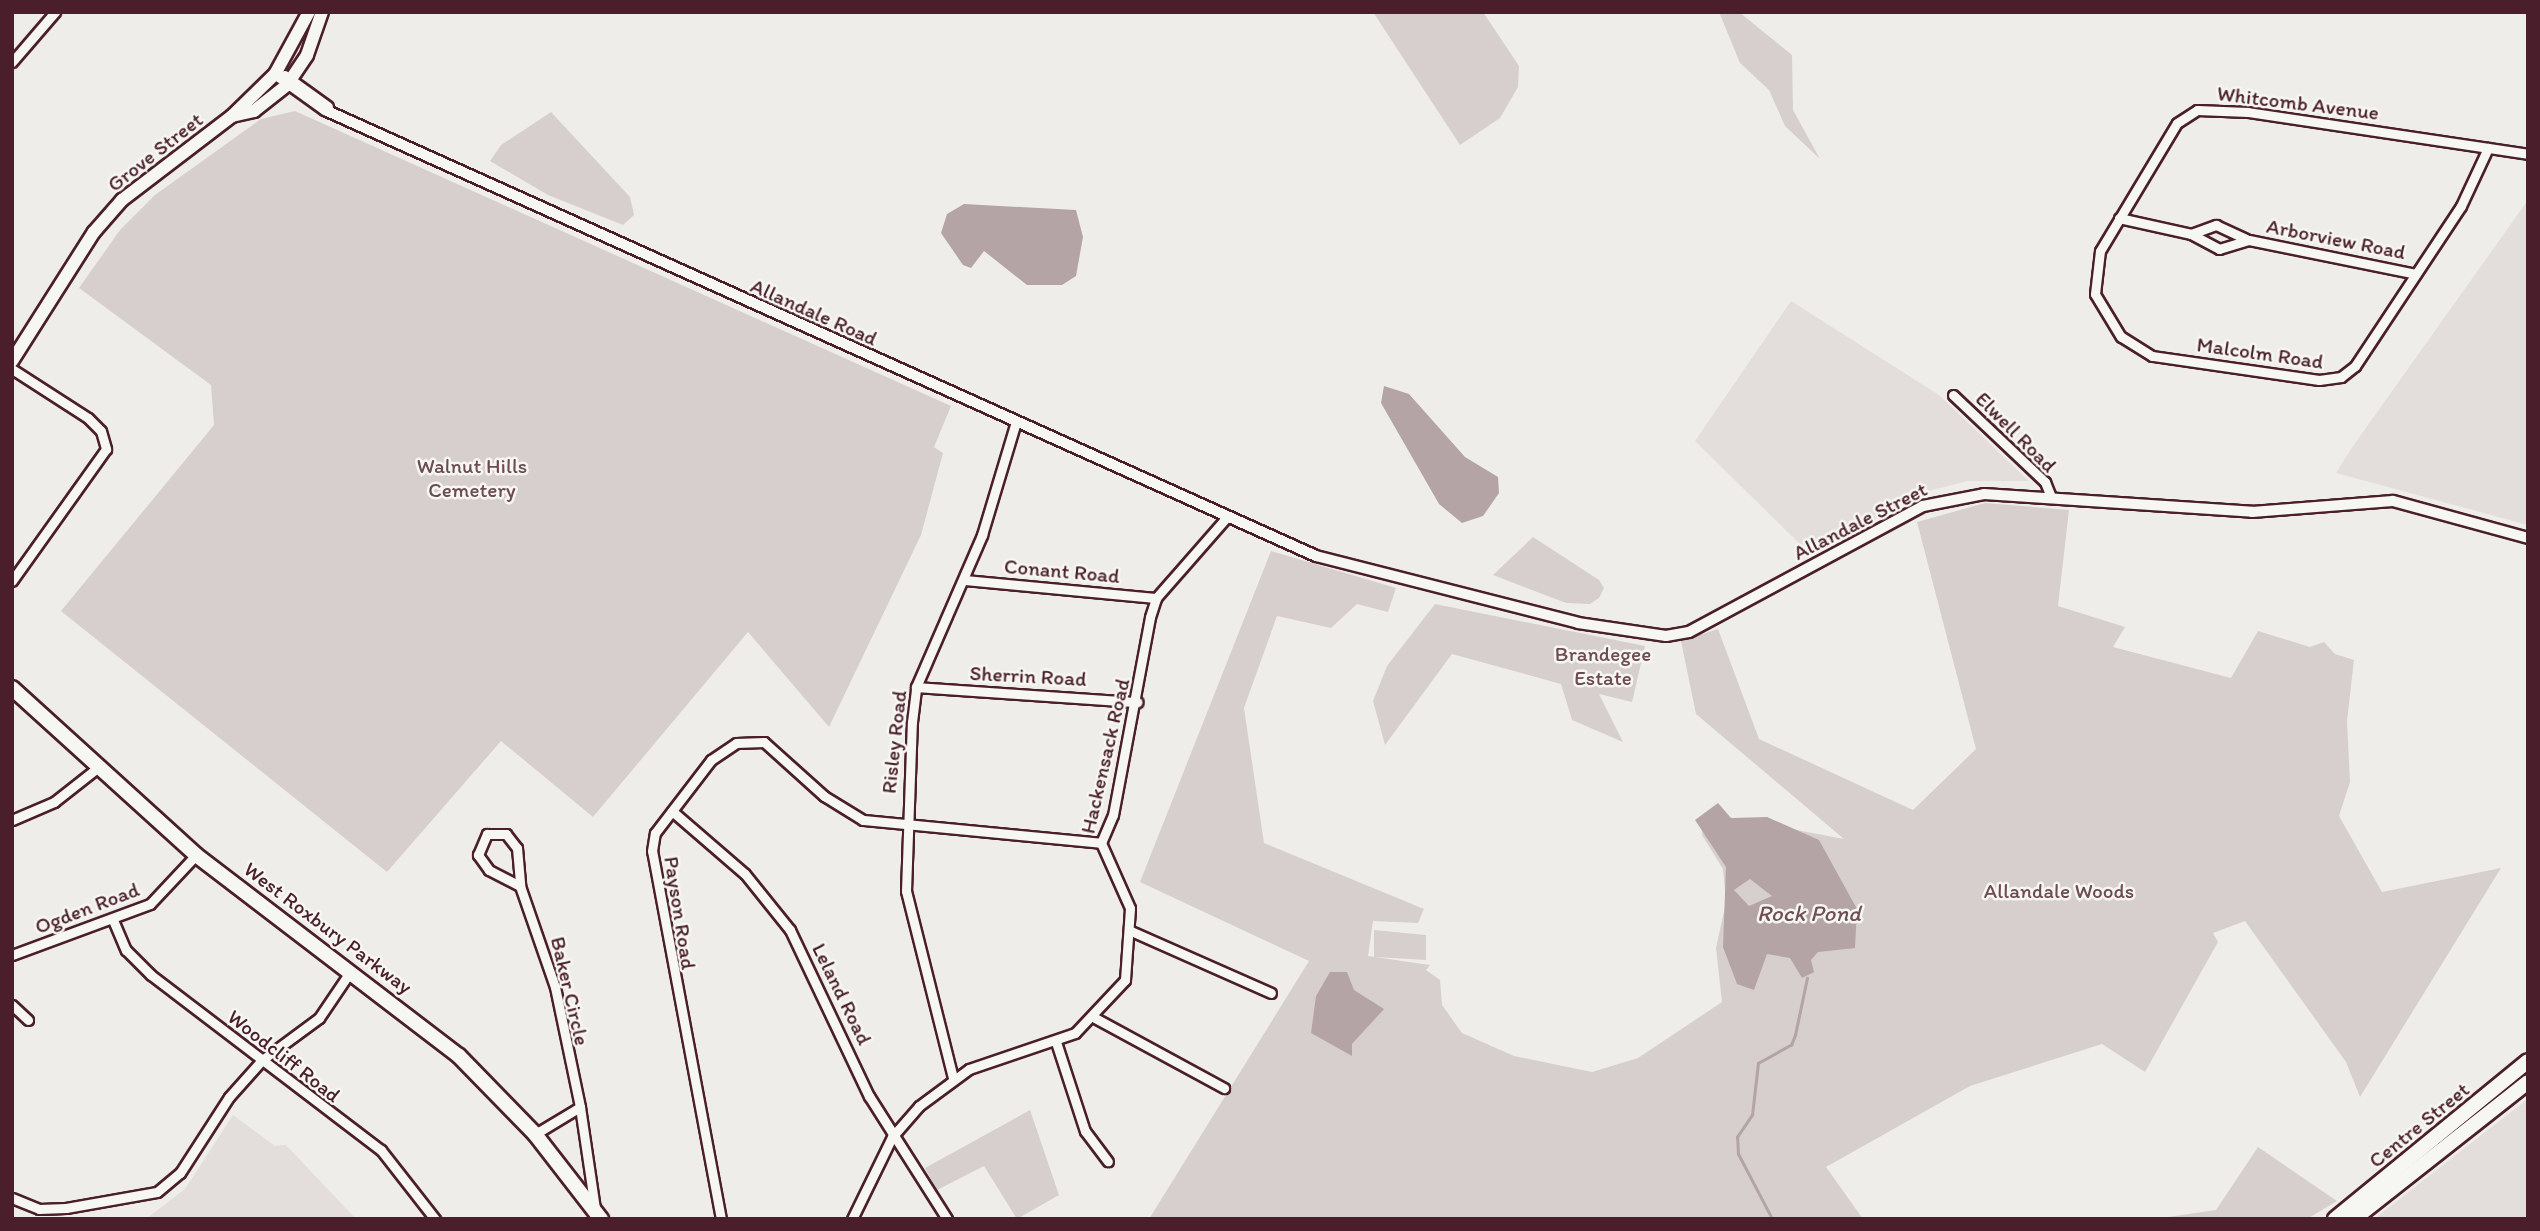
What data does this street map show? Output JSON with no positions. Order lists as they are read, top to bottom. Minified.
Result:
{"streets":{"main road":["Grove Street","West Roxbury Parkway","Centre Street"],"street":["Whitcomb Avenue","Arborview Road","Allandale Road","Malcolm Road","Elwell Road","Allandale Street","Conant Road","Sherrin Road","Risley Road","Hackensack Road","Ogden Road","Payson Road","Baker Circle","Leland Road","Woodcliff Road"]},"crossings":[["Whitcomb Avenue","Arborview Road"],["Whitcomb Avenue","Malcolm Road"],["Grove Street","Allandale Road"],["Arborview Road","Malcolm Road"],["Allandale Road","Allandale Street"],["Allandale Road","Risley Road"],["Elwell Road","Allandale Street"],["Conant Road","Risley Road"],["Conant Road","Hackensack Road"],["Sherrin Road","Risley Road"],["Sherrin Road","Hackensack Road"],["Risley Road","Hackensack Road"],["Risley Road","Payson Road"],["Hackensack Road","Payson Road"],["Hackensack Road","Leland Road"],["Ogden Road","West Roxbury Parkway"],["Ogden Road","Woodcliff Road"],["Payson Road","Leland Road"],["West Roxbury Parkway","Baker Circle"]],"water":["Rock Pond"],"parks":["Walnut Hills Cemetery","Brandegee Estate","Allandale Woods"]}
